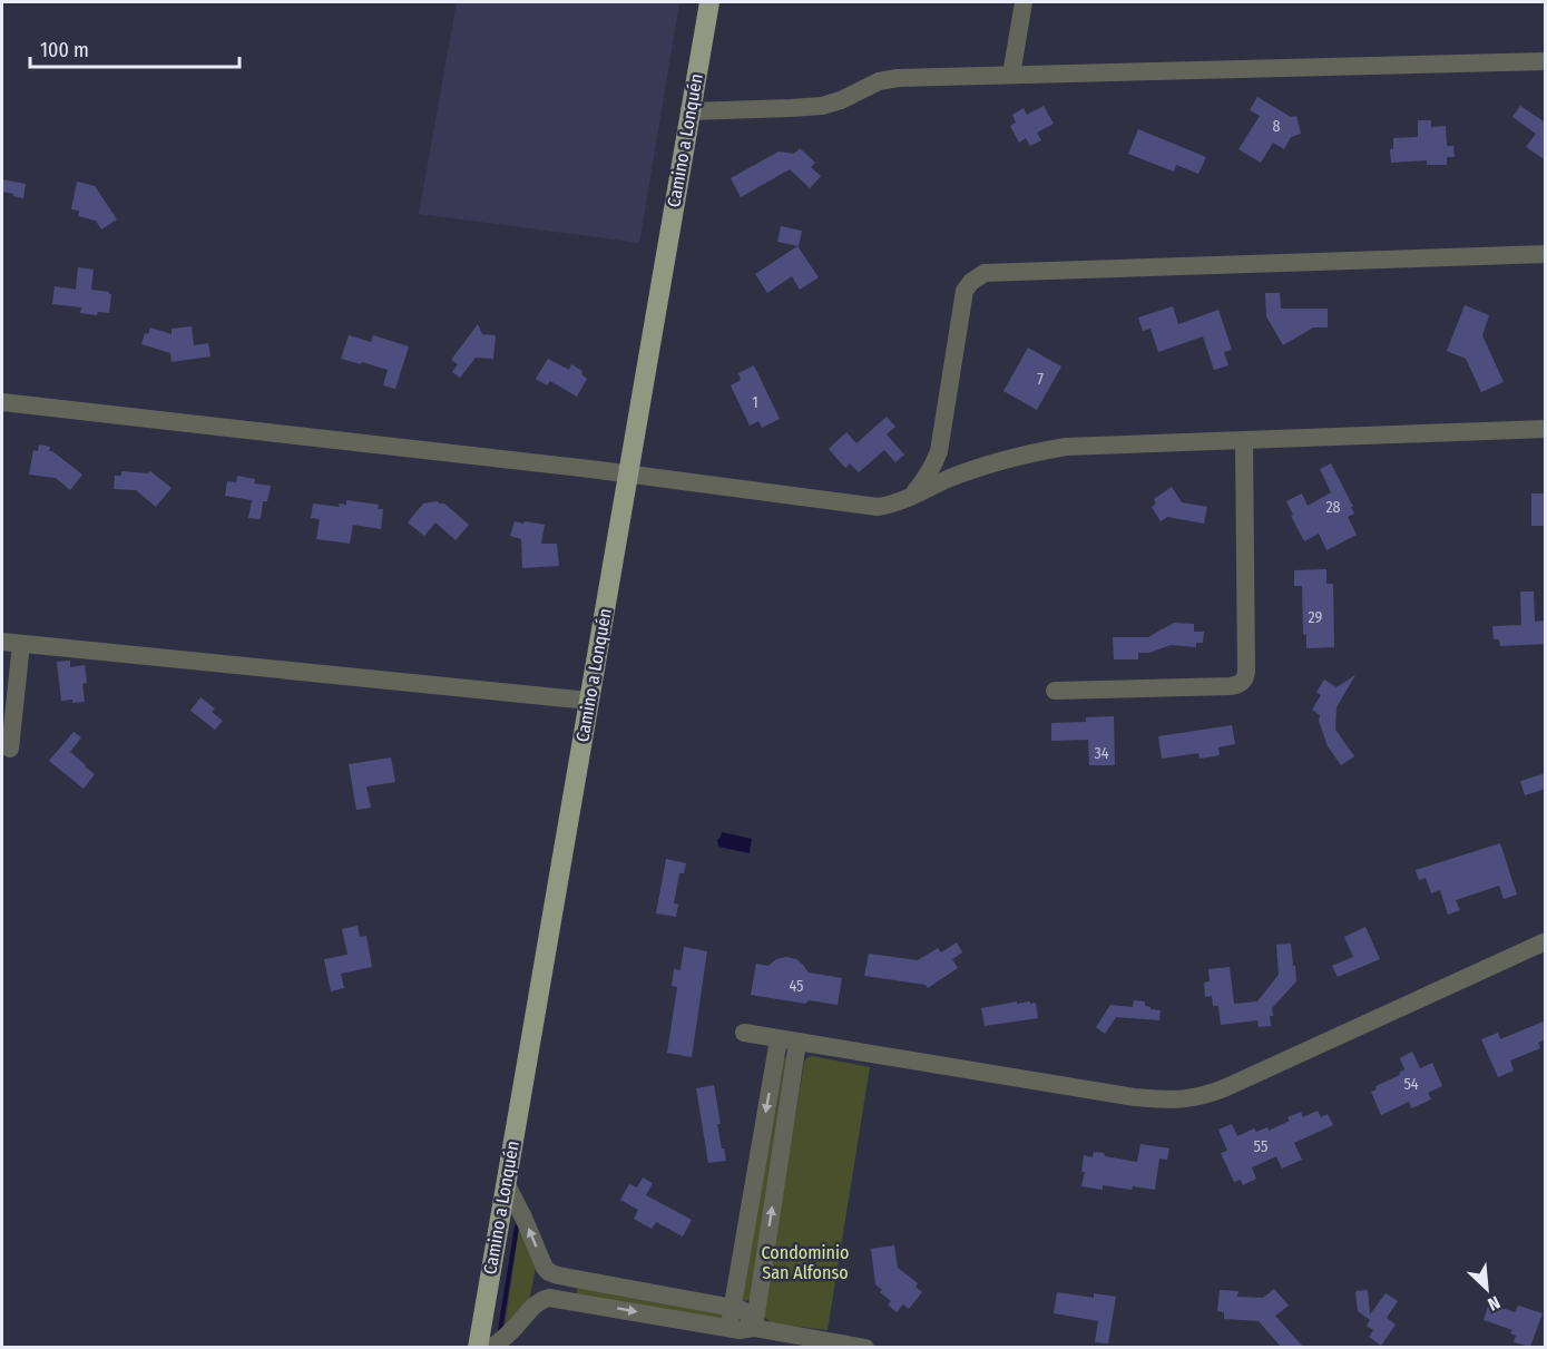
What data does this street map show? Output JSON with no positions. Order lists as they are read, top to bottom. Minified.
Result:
{"streets":{"main road":["Camino a Lonquén"]},"parks":["Condominio San Alfonso"],"house_numbers":["8","7","1","28","29","34","45","54","55"],"scale_bar":"100 m","north":"bottom right"}
